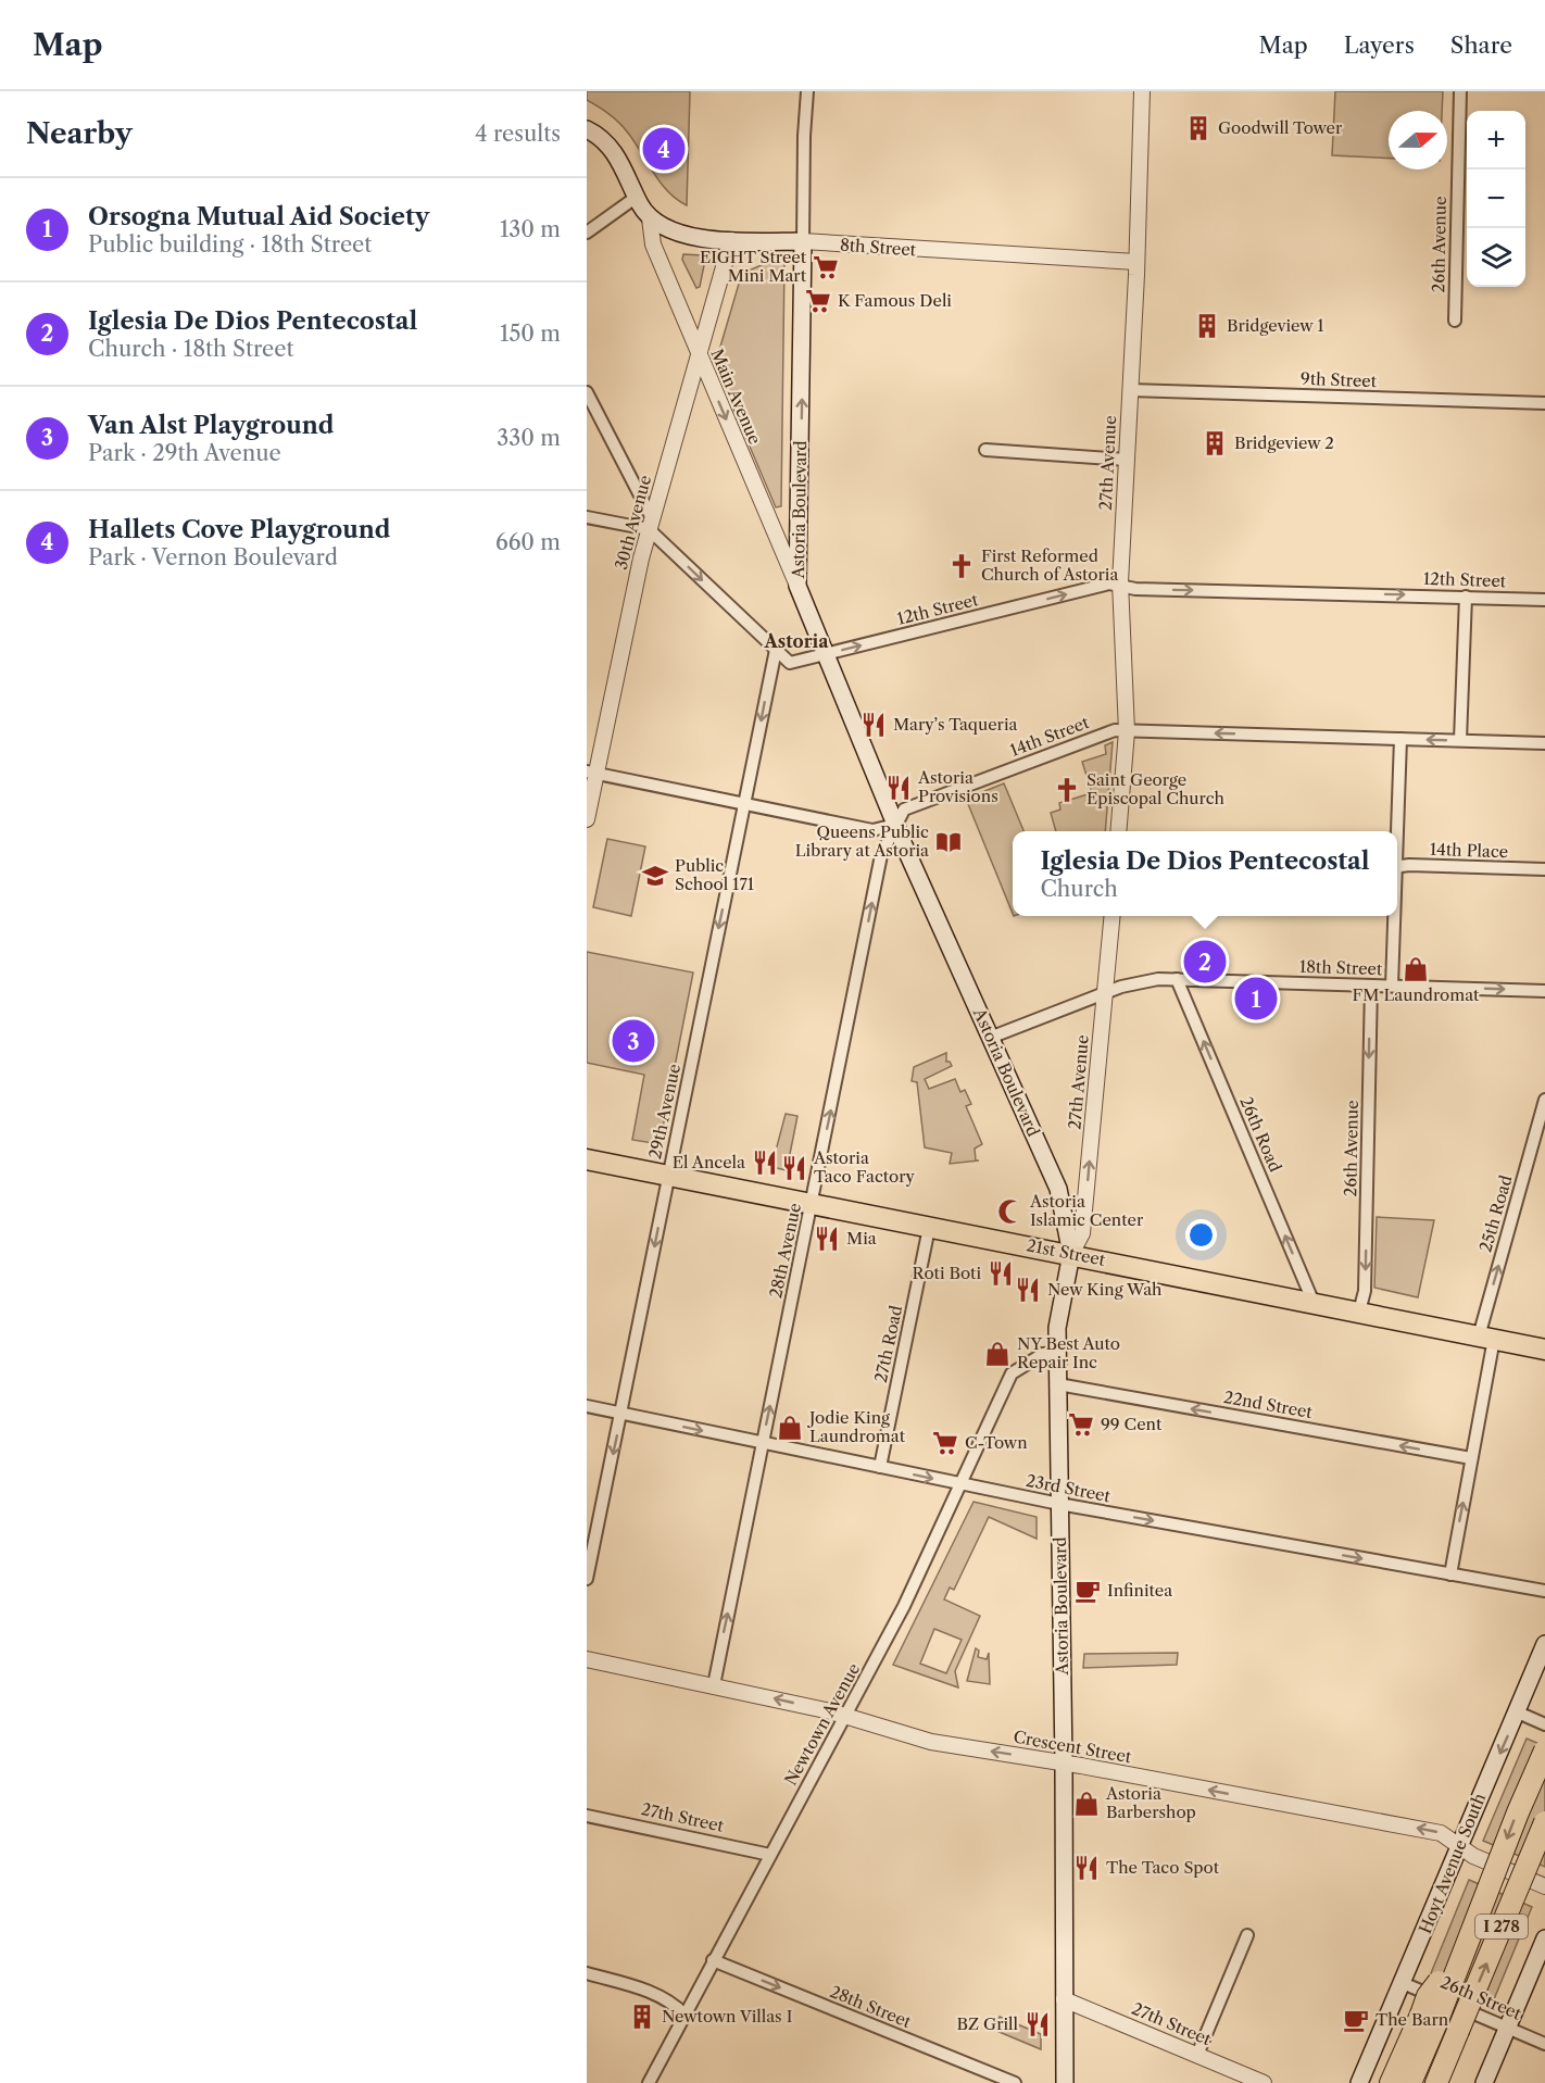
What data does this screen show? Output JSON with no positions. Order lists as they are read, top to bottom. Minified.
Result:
{"streets":{"highway":["I 278"],"main road":["8th Street","Astoria Boulevard","21st Street","Hoyt Avenue South"],"street":["26th Avenue","9th Street","Main Avenue","27th Avenue","30th Avenue","12th Street","14th Street","14th Place","18th Street","29th Avenue","26th Road","25th Road","28th Avenue","27th Road","22nd Street","23rd Street","Newtown Avenue","Crescent Street","27th Street","26th Street","28th Street"]},"crossings":[["26th Avenue","18th Street"],["26th Avenue","21st Street"],["8th Street","Main Avenue"],["8th Street","27th Avenue"],["8th Street","Astoria Boulevard"],["8th Street","30th Avenue"],["9th Street","27th Avenue"],["Main Avenue","Astoria Boulevard"],["Main Avenue","30th Avenue"],["27th Avenue","Astoria Boulevard"],["27th Avenue","12th Street"],["27th Avenue","14th Street"],["27th Avenue","18th Street"],["27th Avenue","21st Street"],["Astoria Boulevard","12th Street"],["Astoria Boulevard","14th Street"],["Astoria Boulevard","18th Street"],["Astoria Boulevard","28th Avenue"],["Astoria Boulevard","21st Street"],["Astoria Boulevard","22nd Street"],["Astoria Boulevard","23rd Street"],["Astoria Boulevard","Newtown Avenue"],["Astoria Boulevard","Crescent Street"],["Astoria Boulevard","27th Street"],["30th Avenue","12th Street"],["12th Street","29th Avenue"],["14th Street","28th Avenue"],["18th Street","26th Road"],["29th Avenue","21st Street"],["29th Avenue","23rd Street"],["26th Road","21st Street"],["25th Road","21st Street"],["25th Road","22nd Street"],["25th Road","23rd Street"],["28th Avenue","21st Street"],["28th Avenue","23rd Street"],["28th Avenue","Crescent Street"],["21st Street","27th Road"],["27th Road","23rd Street"],["23rd Street","Newtown Avenue"],["Newtown Avenue","Crescent Street"],["Newtown Avenue","27th Street"],["Newtown Avenue","28th Street"],["Crescent Street","Hoyt Avenue South"],["Hoyt Avenue South","26th Street"]],"one_way":["26th Avenue","12th Street","14th Street","29th Avenue","26th Road","25th Road","28th Avenue","22nd Street","23rd Street","Crescent Street","28th Street"],"districts":["Astoria"],"places":{"building":["Goodwill Tower","Bridgeview 1","Bridgeview 2","Newtown Villas I"],"supermarket":["EIGHT Street Mini Mart","K Famous Deli","99 Cent","C-Town"],"church":["First Reformed Church of Astoria","Saint George Episcopal Church"],"restaurant":["Mary’s Taqueria","Astoria Provisions","El Ancela","Astoria Taco Factory","Mia","Roti Boti","New King Wah","The Taco Spot","BZ Grill"],"library":["Queens Public Library at Astoria"],"school or university":["Public School 171"],"shop":["FM Laundromat","NY Best Auto Repair Inc","Jodie King Laundromat","Astoria Barbershop"],"mosque":["Astoria Islamic Center"],"cafe":["Infinitea","The Barn"]},"north":"right","page":{"header":"Map","nav":["Map","Layers","Share"],"heading":["Nearby","4 results"],"map_buttons":["+","−"],"pins":["4","2","1","3"],"list":[{"mark":"1","name":"Orsogna Mutual Aid Society","note":"Public building · 18th Street","value":"130 m"},{"mark":"2","name":"Iglesia De Dios Pentecostal","note":"Church · 18th Street","value":"150 m"},{"mark":"3","name":"Van Alst Playground","note":"Park · 29th Avenue","value":"330 m"},{"mark":"4","name":"Hallets Cove Playground","note":"Park · Vernon Boulevard","value":"660 m"}],"popup":["Iglesia De Dios Pentecostal","Church"]}}
